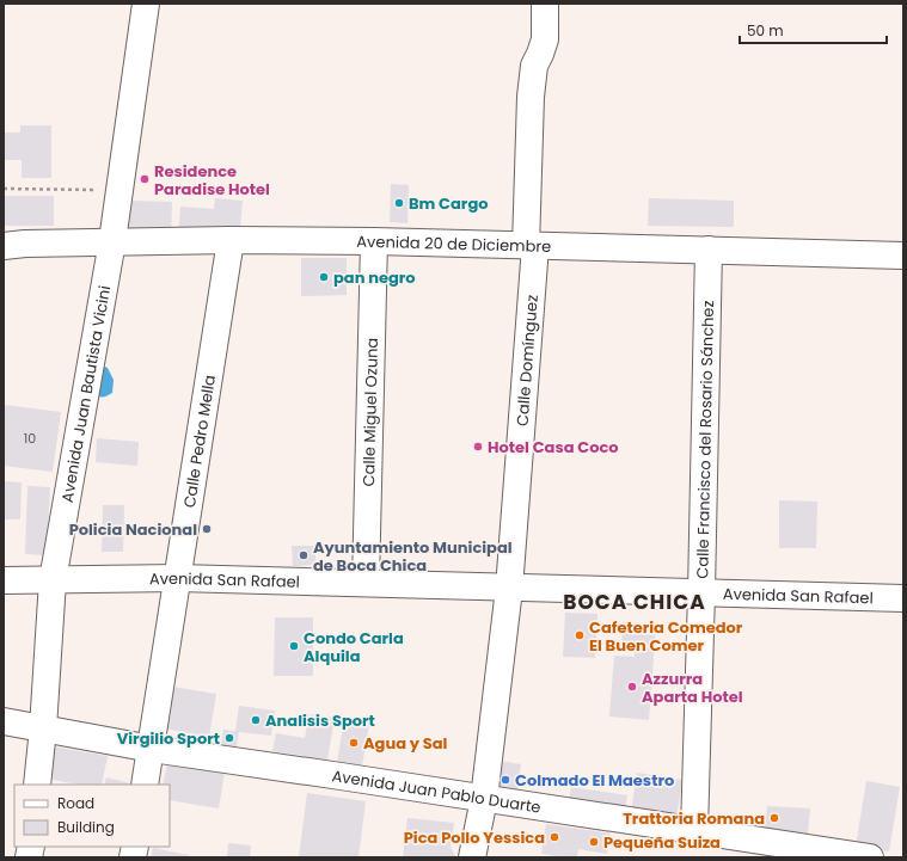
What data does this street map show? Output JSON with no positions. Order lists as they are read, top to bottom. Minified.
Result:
{"streets":{"street":["Avenida 20 de Diciembre","Calle Domínguez","Avenida Juan Bautista Vicini","Calle Miguel Ozuna","Calle Francisco del Rosario Sánchez","Calle Pedro Mella","Avenida San Rafael","Avenida Juan Pablo Duarte"]},"crossings":[["Avenida 20 de Diciembre","Calle Domínguez"],["Avenida 20 de Diciembre","Avenida Juan Bautista Vicini"],["Avenida 20 de Diciembre","Calle Miguel Ozuna"],["Avenida 20 de Diciembre","Calle Francisco del Rosario Sánchez"],["Avenida 20 de Diciembre","Calle Pedro Mella"],["Calle Domínguez","Avenida San Rafael"],["Calle Domínguez","Avenida Juan Pablo Duarte"],["Avenida Juan Bautista Vicini","Avenida San Rafael"],["Avenida Juan Bautista Vicini","Avenida Juan Pablo Duarte"],["Calle Miguel Ozuna","Avenida San Rafael"],["Calle Francisco del Rosario Sánchez","Avenida San Rafael"],["Calle Francisco del Rosario Sánchez","Avenida Juan Pablo Duarte"],["Calle Pedro Mella","Avenida San Rafael"],["Calle Pedro Mella","Avenida Juan Pablo Duarte"]],"districts":["BOCA CHICA"],"places":["Residence Paradise Hotel","Bm Cargo","pan negro","Hotel Casa Coco","Policia Nacional","Ayuntamiento Municipal de Boca Chica","Cafeteria Comedor El Buen Comer","Condo Carla Alquila","Azzurra Aparta Hotel","Analisis Sport","Virgilio Sport","Agua y Sal","Colmado El Maestro","Trattoria Romana","Pica Pollo Yessica","Pequeña Suiza"],"house_numbers":["10"],"legend":["Road","Building"],"scale_bar":"50 m"}
